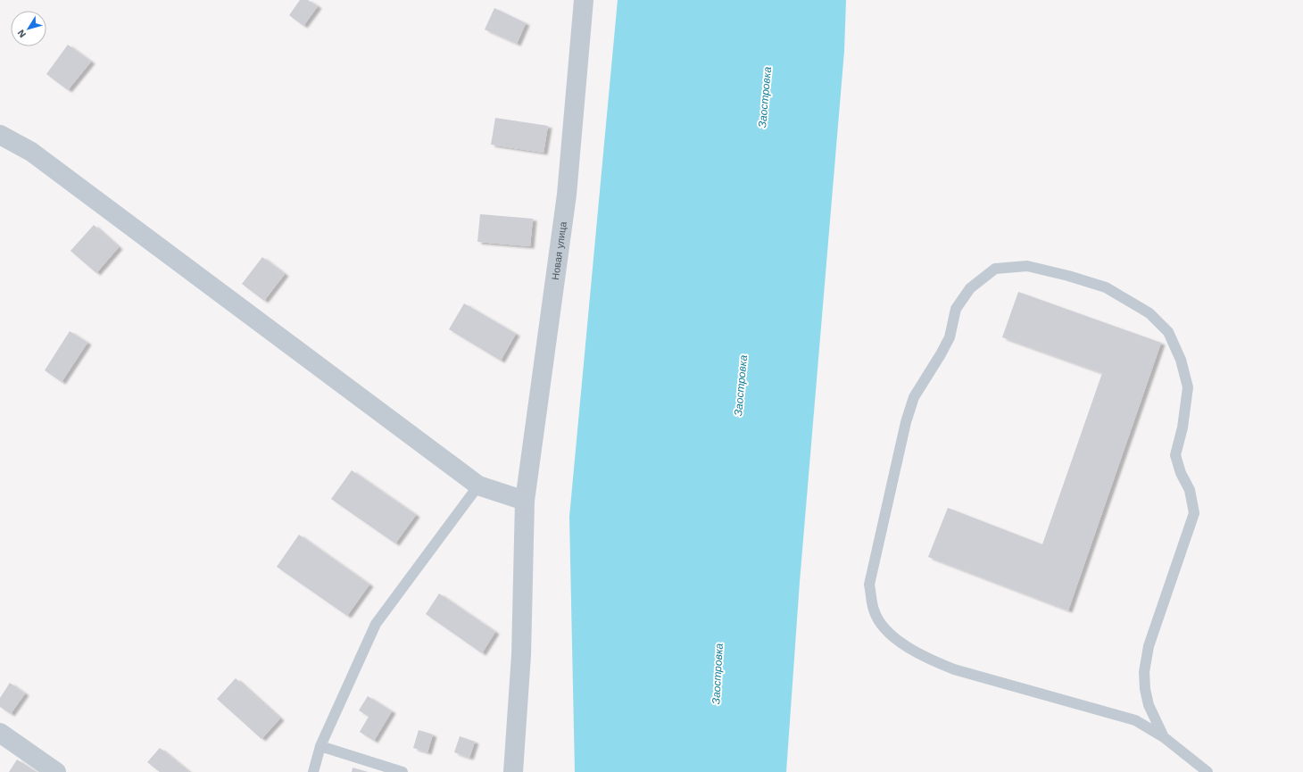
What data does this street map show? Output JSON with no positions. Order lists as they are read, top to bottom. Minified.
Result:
{"streets":{"street":["Новая улица"]},"water":["Заостровка"],"north":"bottom left"}
